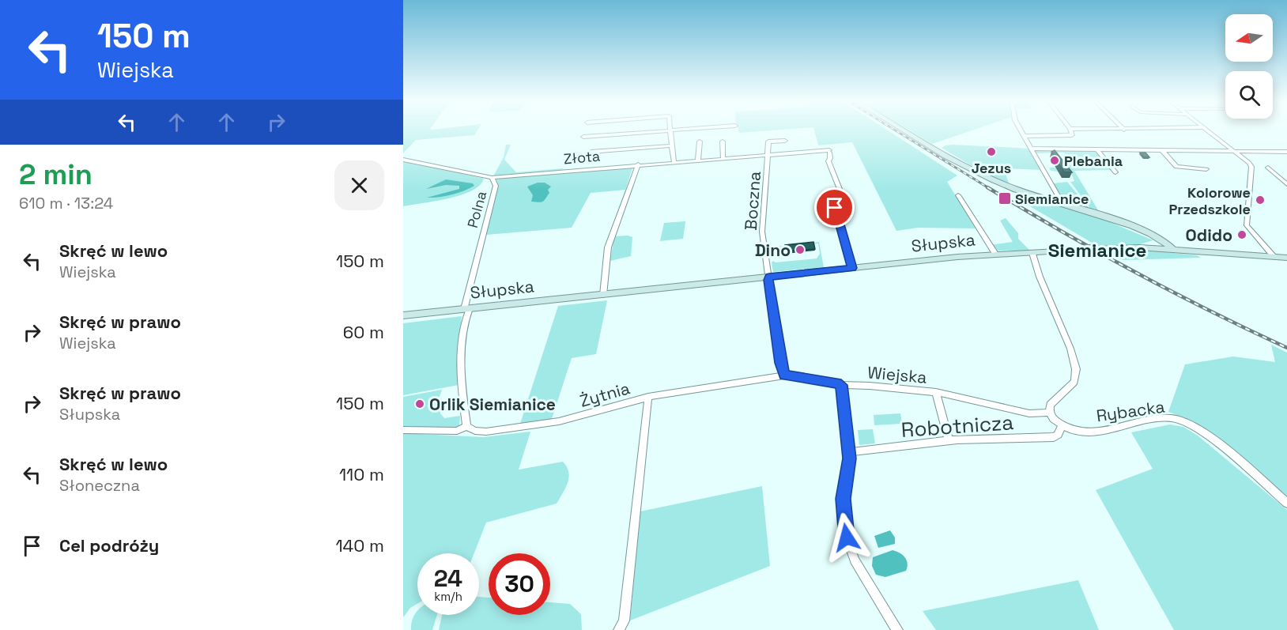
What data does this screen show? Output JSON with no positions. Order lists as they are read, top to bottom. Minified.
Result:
{"streets":{"main road":["Słupska"],"street":["Złota","Boczna","Polna","Wiejska","Żytnia","Rybacka","Robotnicza"]},"crossings":[["Złota","Boczna"],["Złota","Polna"],["Złota","Słupska"],["Boczna","Słupska"],["Polna","Słupska"],["Wiejska","Żytnia"],["Rybacka","Robotnicza"]],"districts":["Siemianice"],"places":{"other":["Jezus","Plebania","Kolorowe Przedszkole","Odido","Dino","Orlik Siemianice"],"transit":["Siemianice"]},"north":"left","page":{"turn":["150 m","Wiejska"],"heading":["2 min","610 m · 13:24"],"list":[{"name":"Skręć w lewo","note":"Wiejska","value":"150 m"},{"name":"Skręć w prawo","note":"Wiejska","value":"60 m"},{"name":"Skręć w prawo","note":"Słupska","value":"150 m"},{"name":"Skręć w lewo","note":"Słoneczna","value":"110 m"},{"name":"Cel podróży","value":"140 m"}],"speed":"24 km/h","limit":"30"}}
